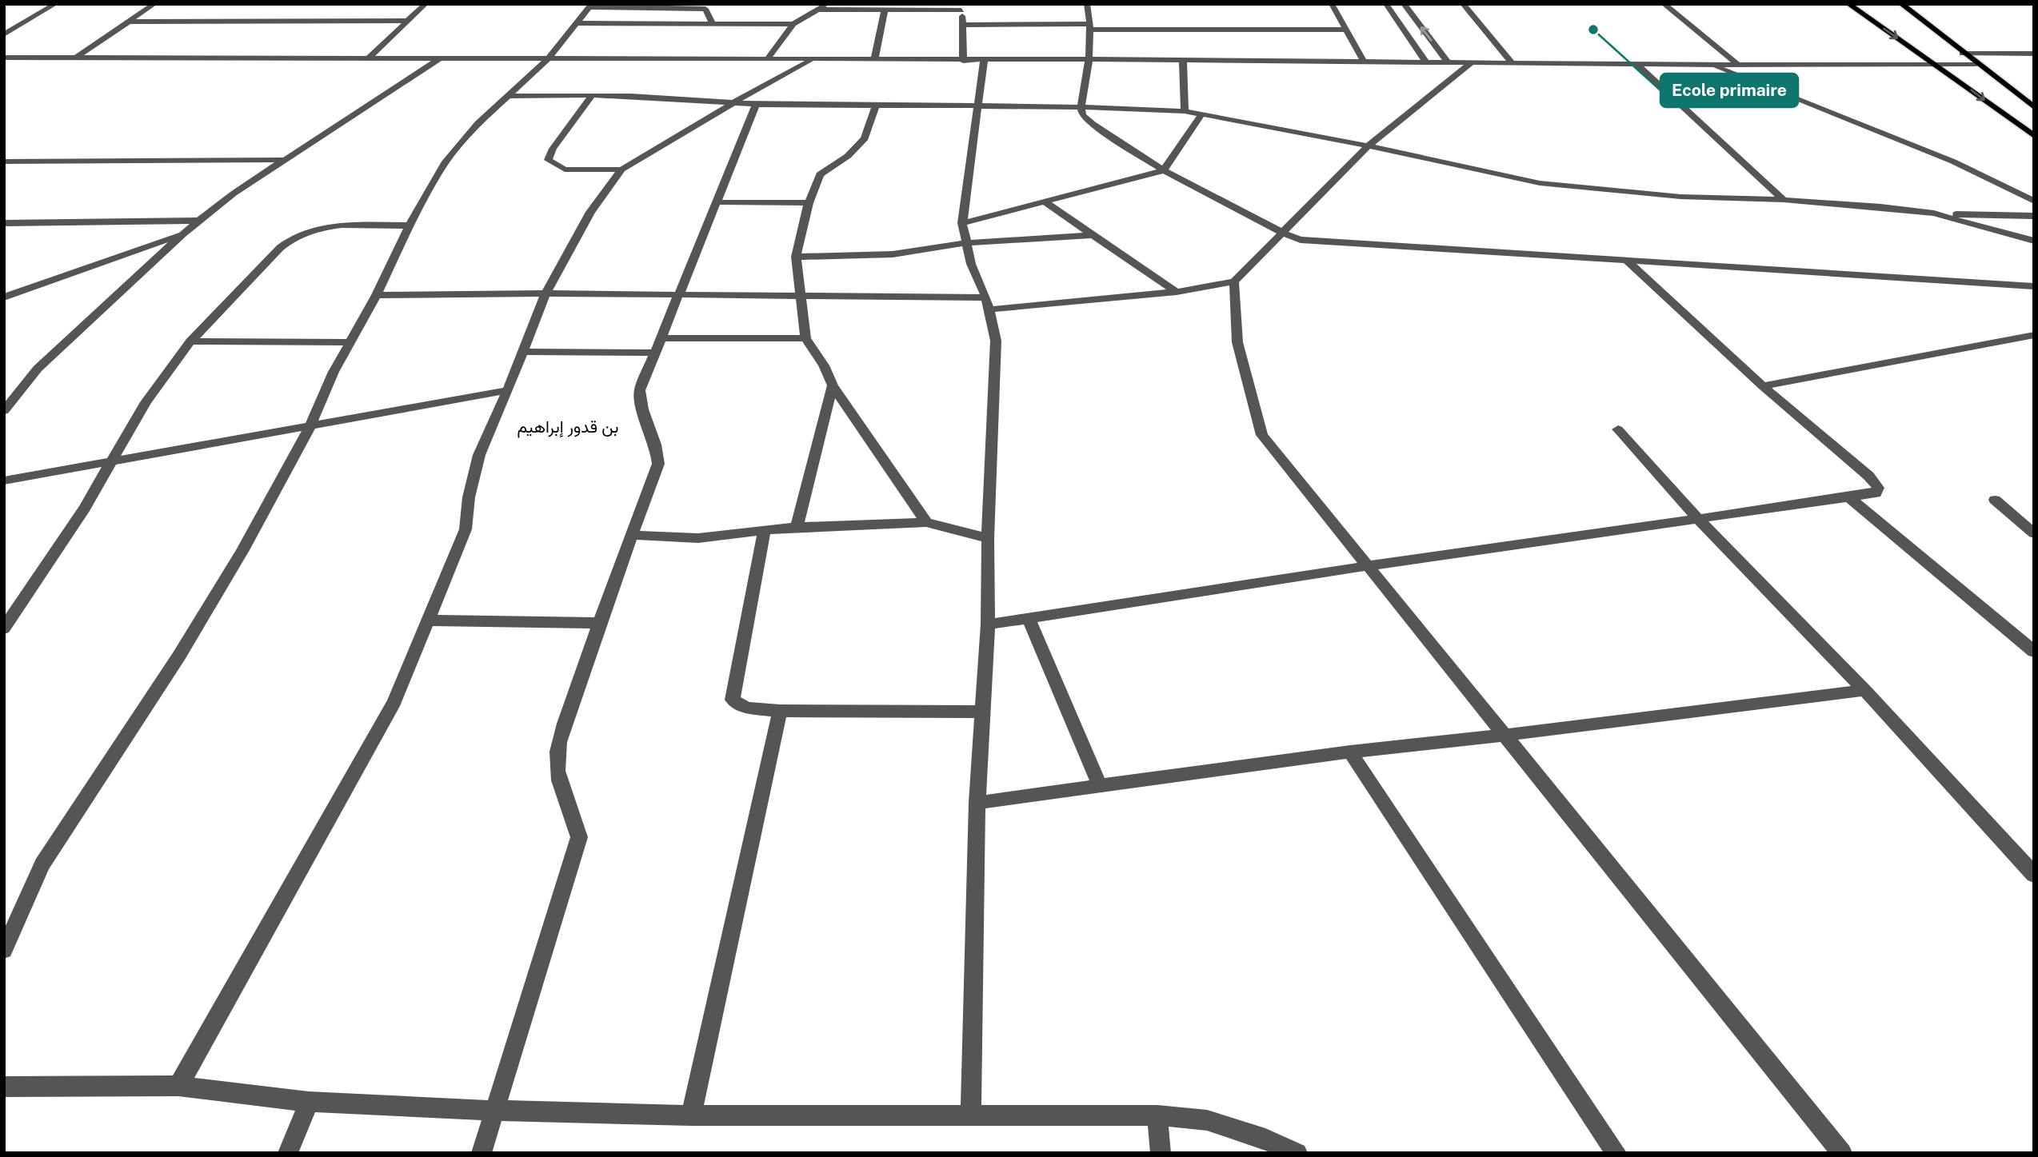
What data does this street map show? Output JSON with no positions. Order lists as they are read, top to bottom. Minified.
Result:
{"districts":["بن قدور إبراهيم"],"places":["Ecole primaire"]}
